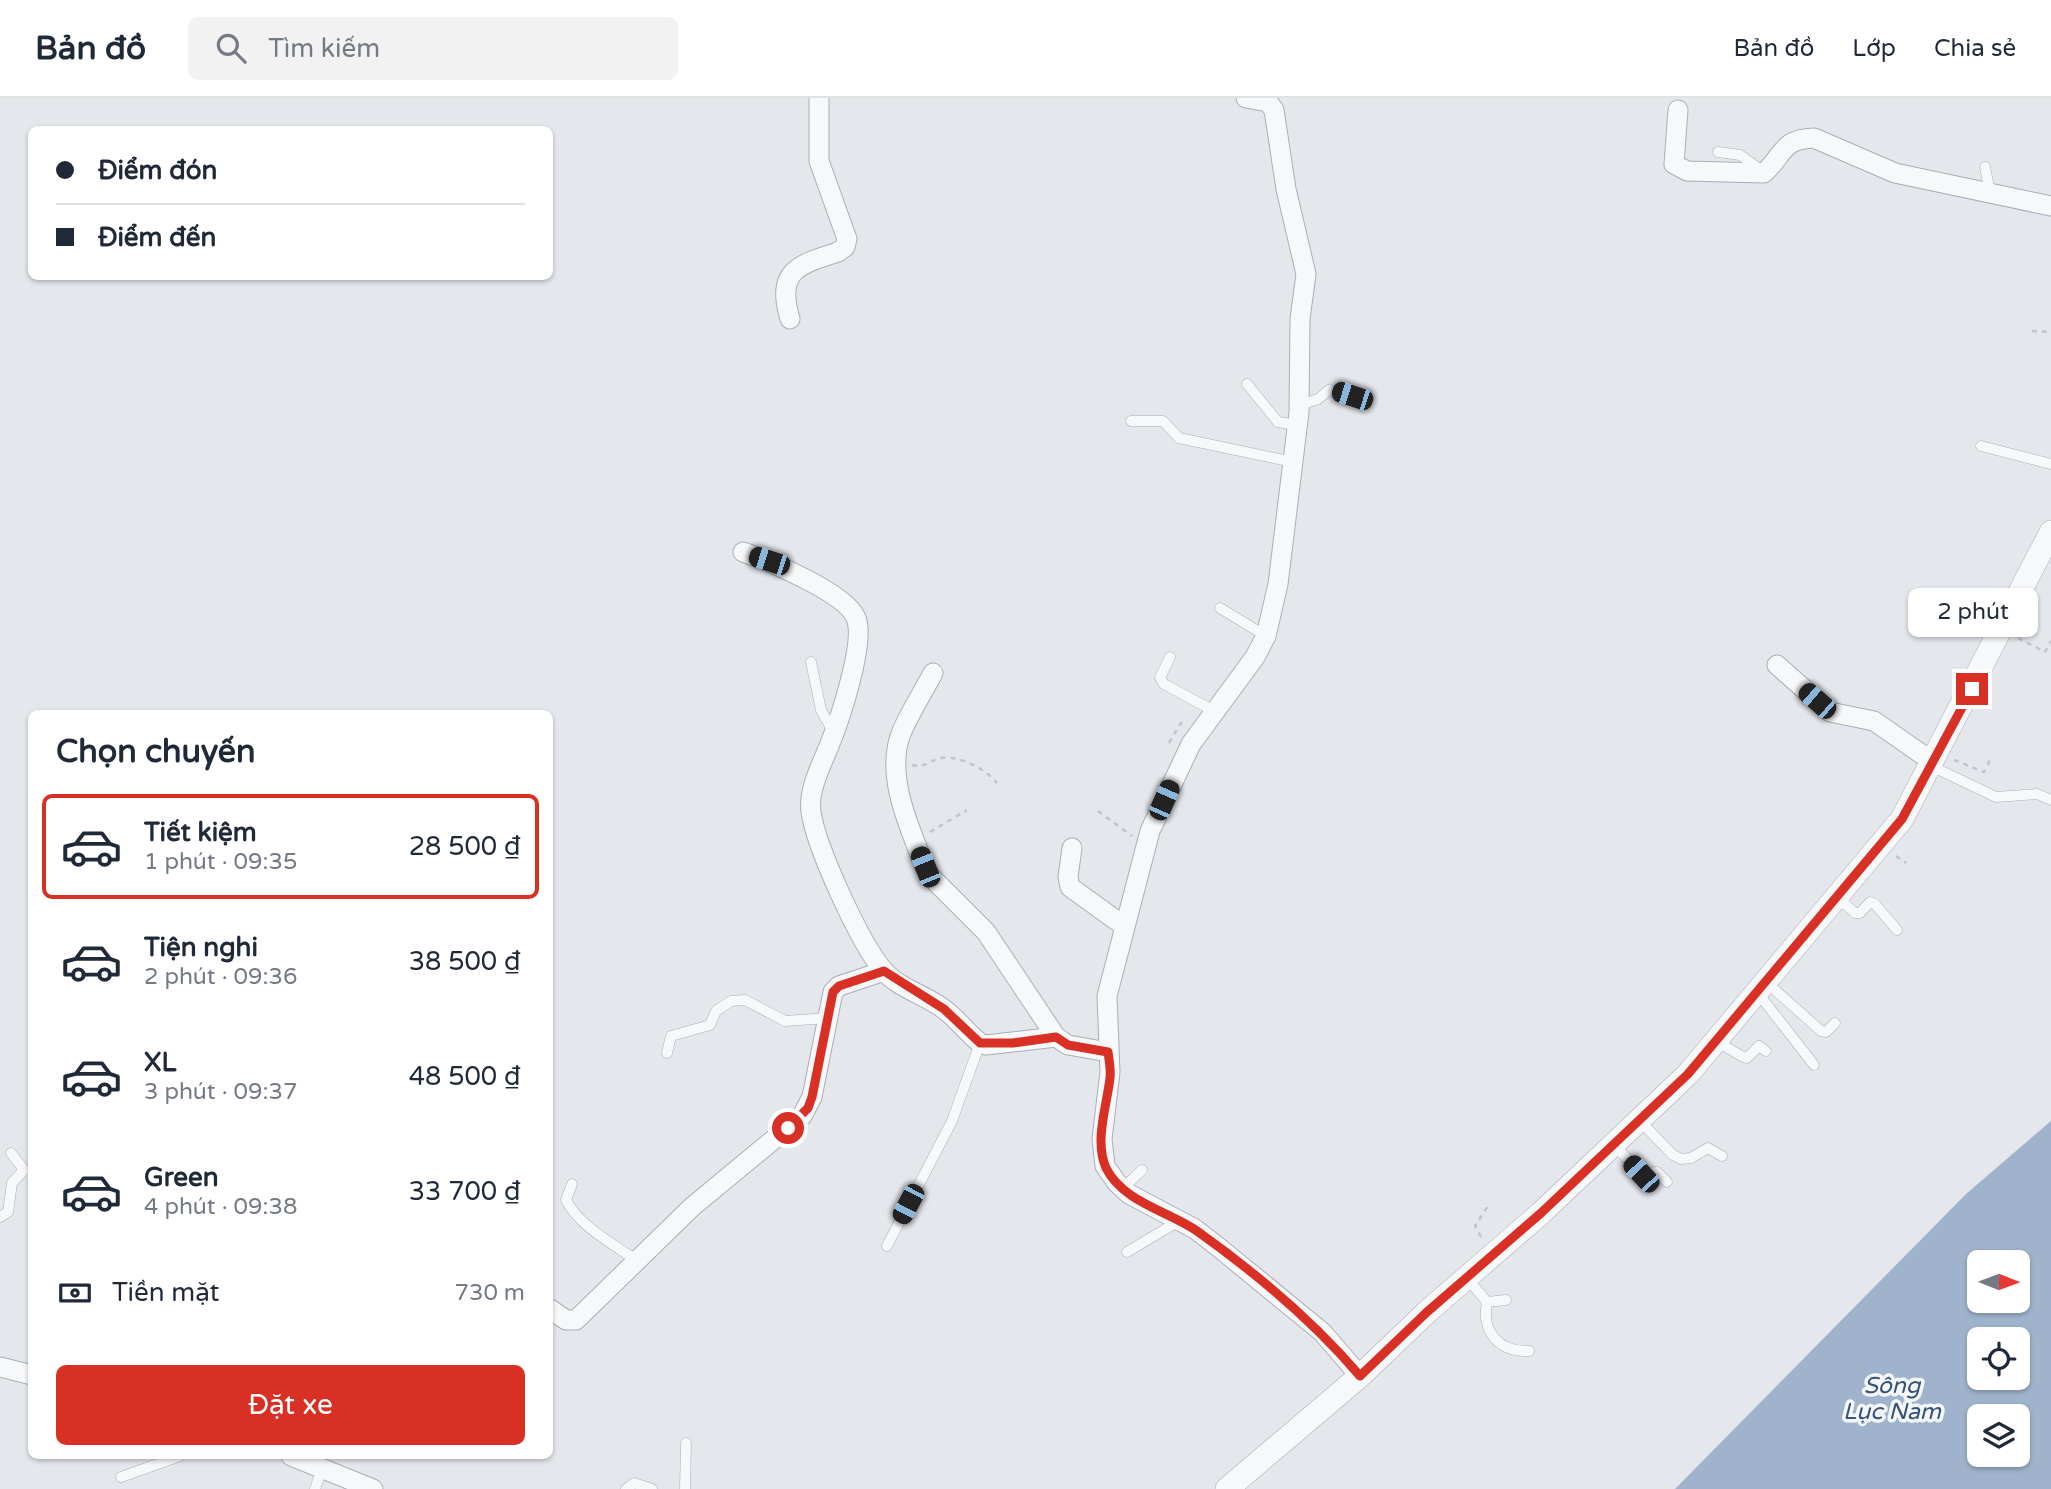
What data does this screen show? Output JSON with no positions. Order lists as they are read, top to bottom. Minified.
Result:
{"water":["Sông Lục Nam"],"north":"right","page":{"header":"Bản đồ","search":"Tìm kiếm","nav":["Bản đồ","Lớp","Chia sẻ"],"banner":["Điểm đón","Điểm đến"],"bubble":"2 phút","heading":"Chọn chuyến","list":[{"name":"Tiết kiệm","note":"1 phút · 09:35","value":"28 500 ₫"},{"name":"Tiện nghi","note":"2 phút · 09:36","value":"38 500 ₫"},{"name":"XL","note":"3 phút · 09:37","value":"48 500 ₫"},{"name":"Green","note":"4 phút · 09:38","value":"33 700 ₫"}],"pay":["Tiền mặt","730 m"],"buttons":"Đặt xe"}}
